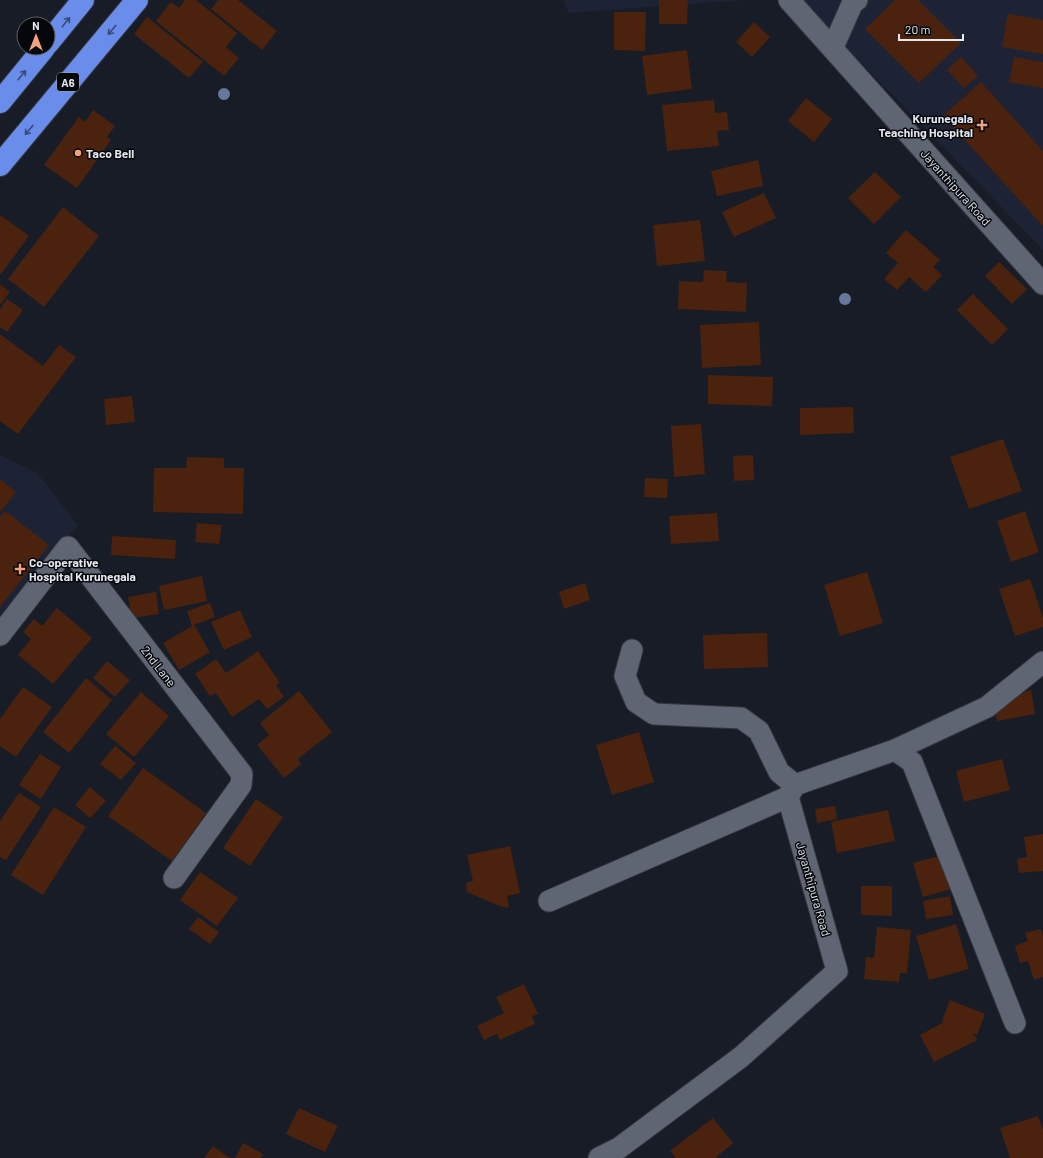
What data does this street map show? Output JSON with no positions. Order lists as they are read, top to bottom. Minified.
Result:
{"streets":{"highway":["A6"],"street":["Jayanthipura Road","2nd Lane"]},"places":{"health":["Kurunegala Teaching Hospital","Co-operative Hospital Kurunegala"],"other":["Taco Bell"]},"scale_bar":"20 m","north":"top"}
